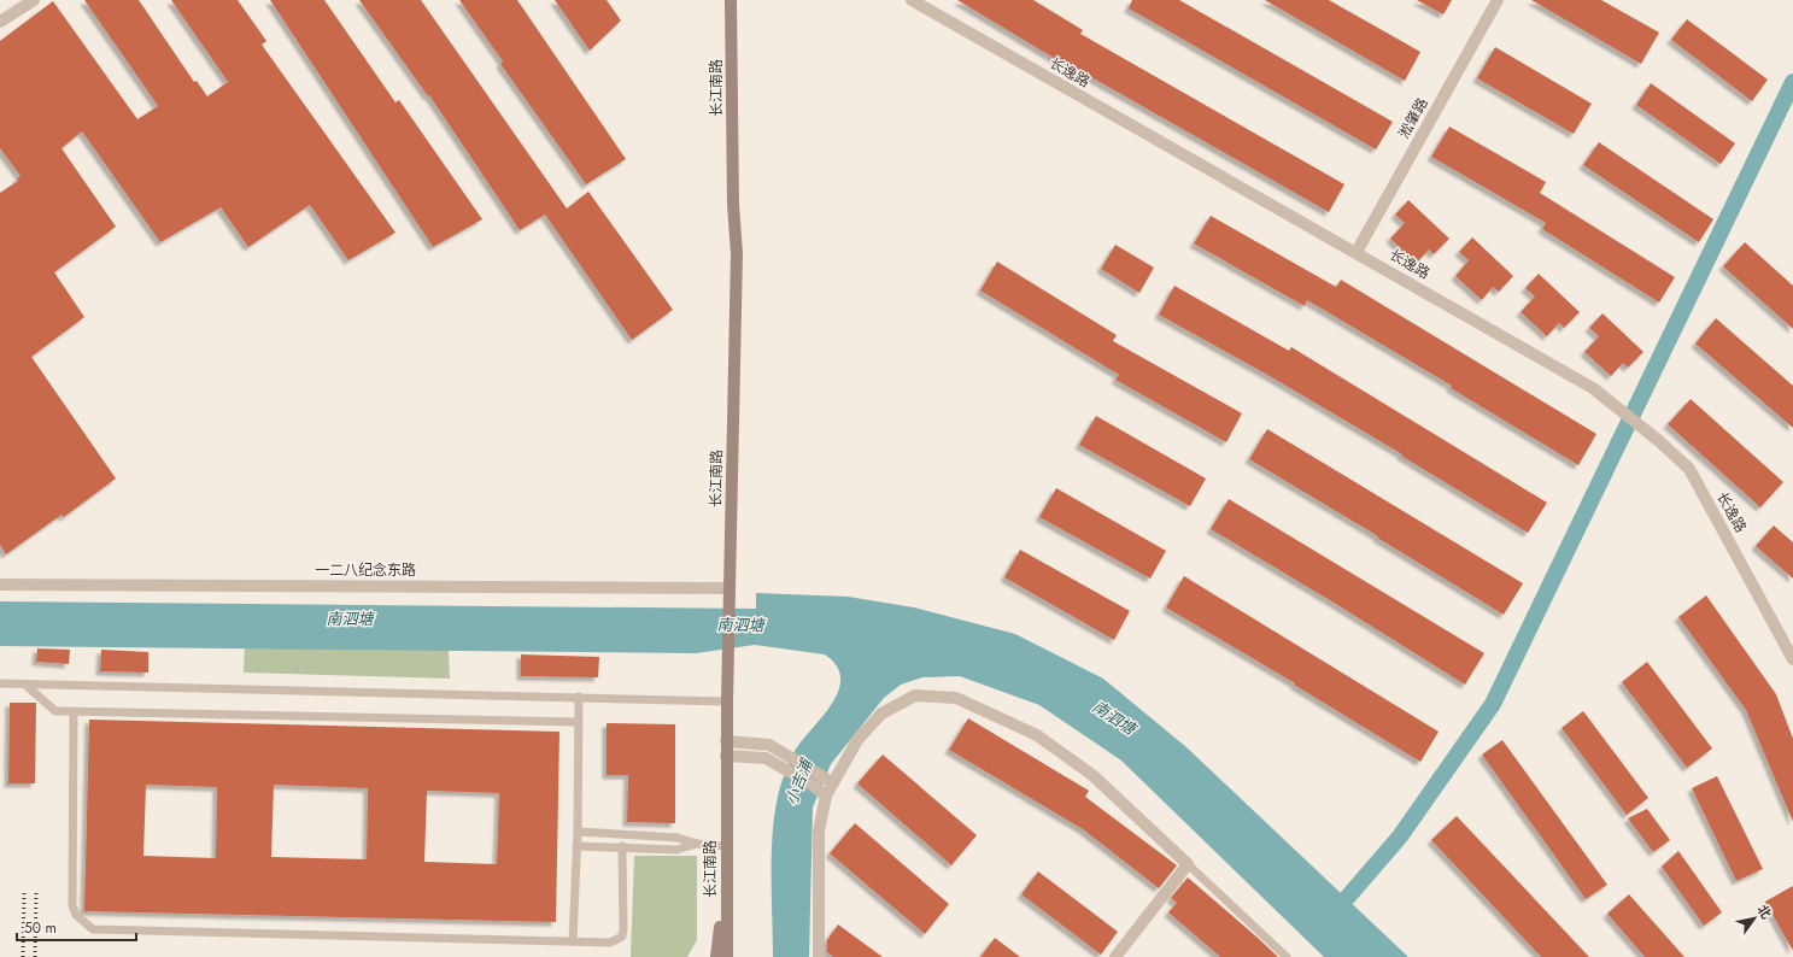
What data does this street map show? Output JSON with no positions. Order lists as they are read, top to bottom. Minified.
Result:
{"streets":{"main road":["长江南路"],"street":["长逸路","淞肇路","一二八纪念东路"]},"crossings":[["长逸路","淞肇路"],["长江南路","一二八纪念东路"]],"water":["南泗塘","小吉浦"],"scale_bar":"50 m","north":"top right"}
